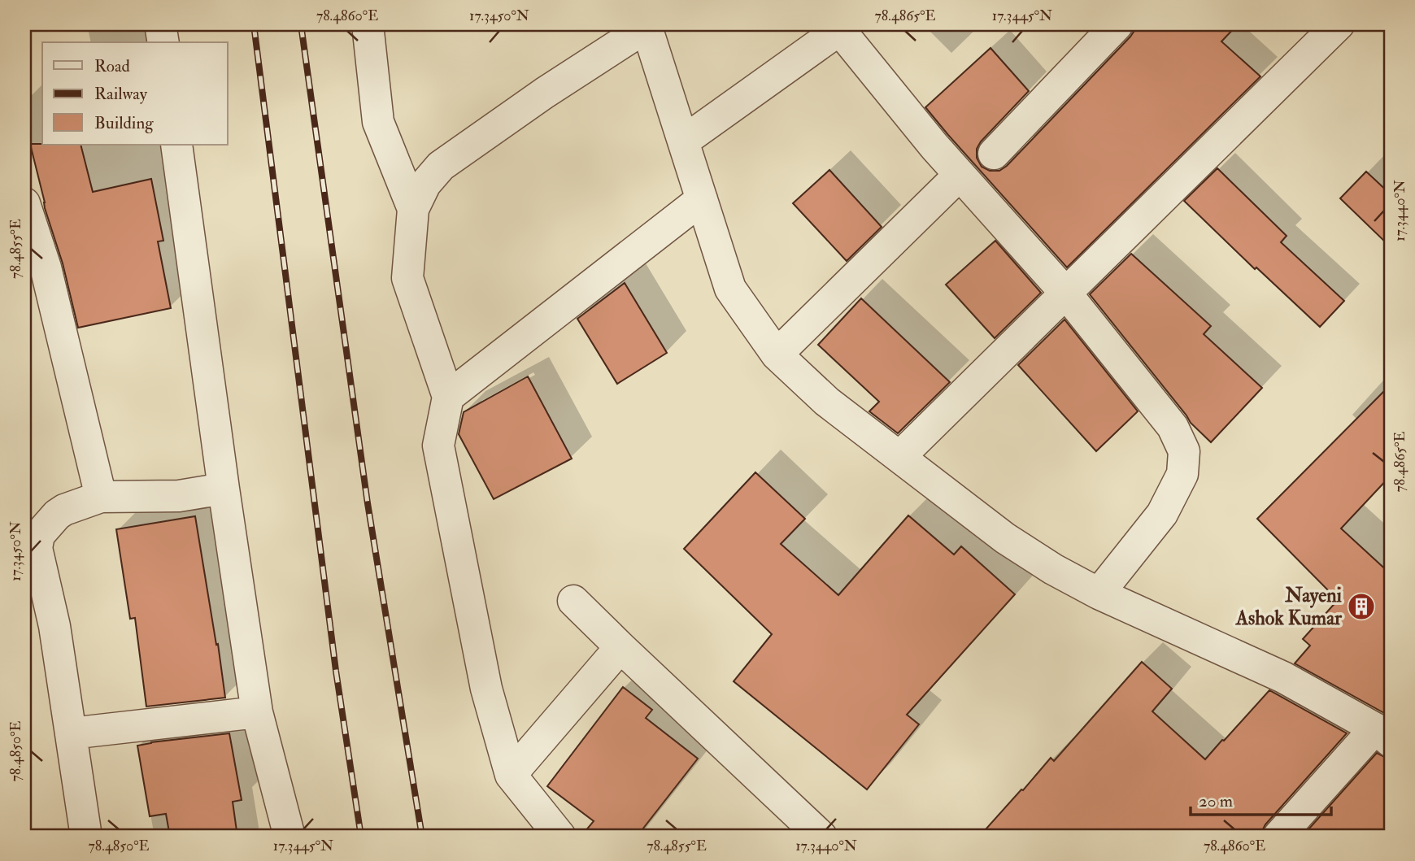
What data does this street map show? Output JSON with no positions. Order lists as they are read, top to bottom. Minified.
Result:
{"places":{"building":["Nayeni Ashok Kumar"]},"legend":["Road","Railway","Building"],"scale_bar":"20 m","coordinates":["78.4860°E","17.3450°N","78.4865°E","17.3445°N","17.3440°N","78.4855°E","78.4850°E"]}
